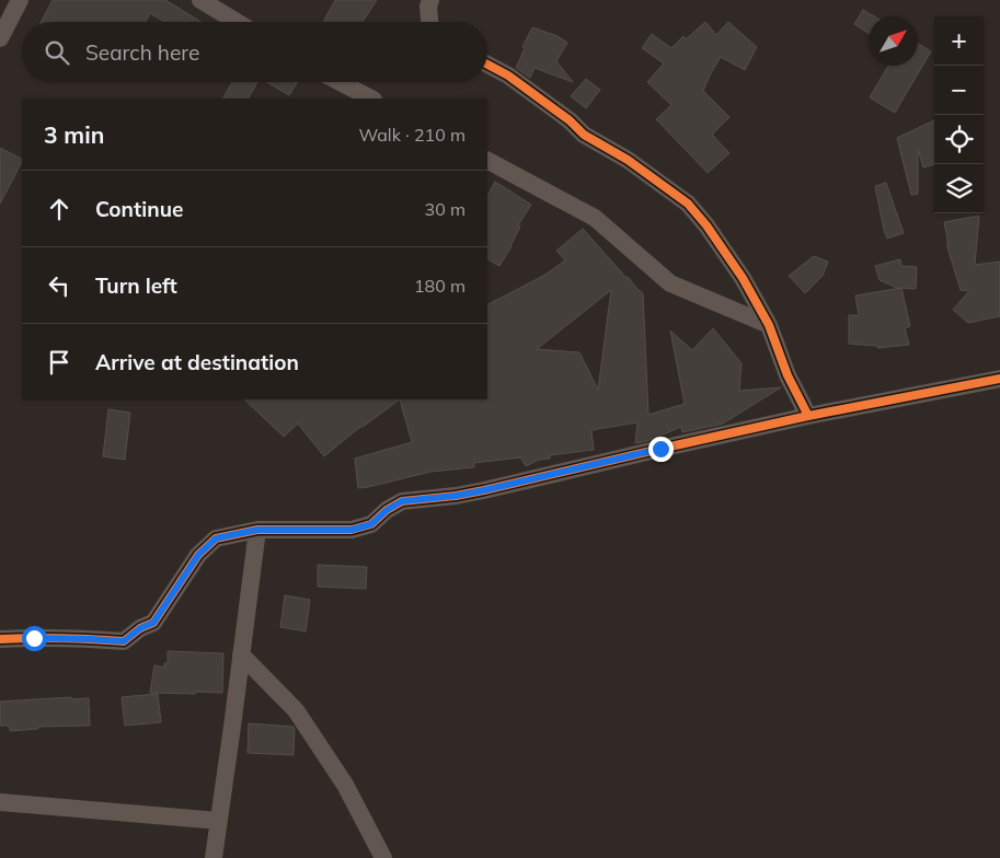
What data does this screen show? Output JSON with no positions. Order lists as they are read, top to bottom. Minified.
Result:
{"north":"top right","page":{"map_buttons":["+","−"],"search":"Search here","heading":["3 min","Walk · 210 m"],"list":[["Continue","30 m"],["Turn left","180 m"],"Arrive at destination"]}}
